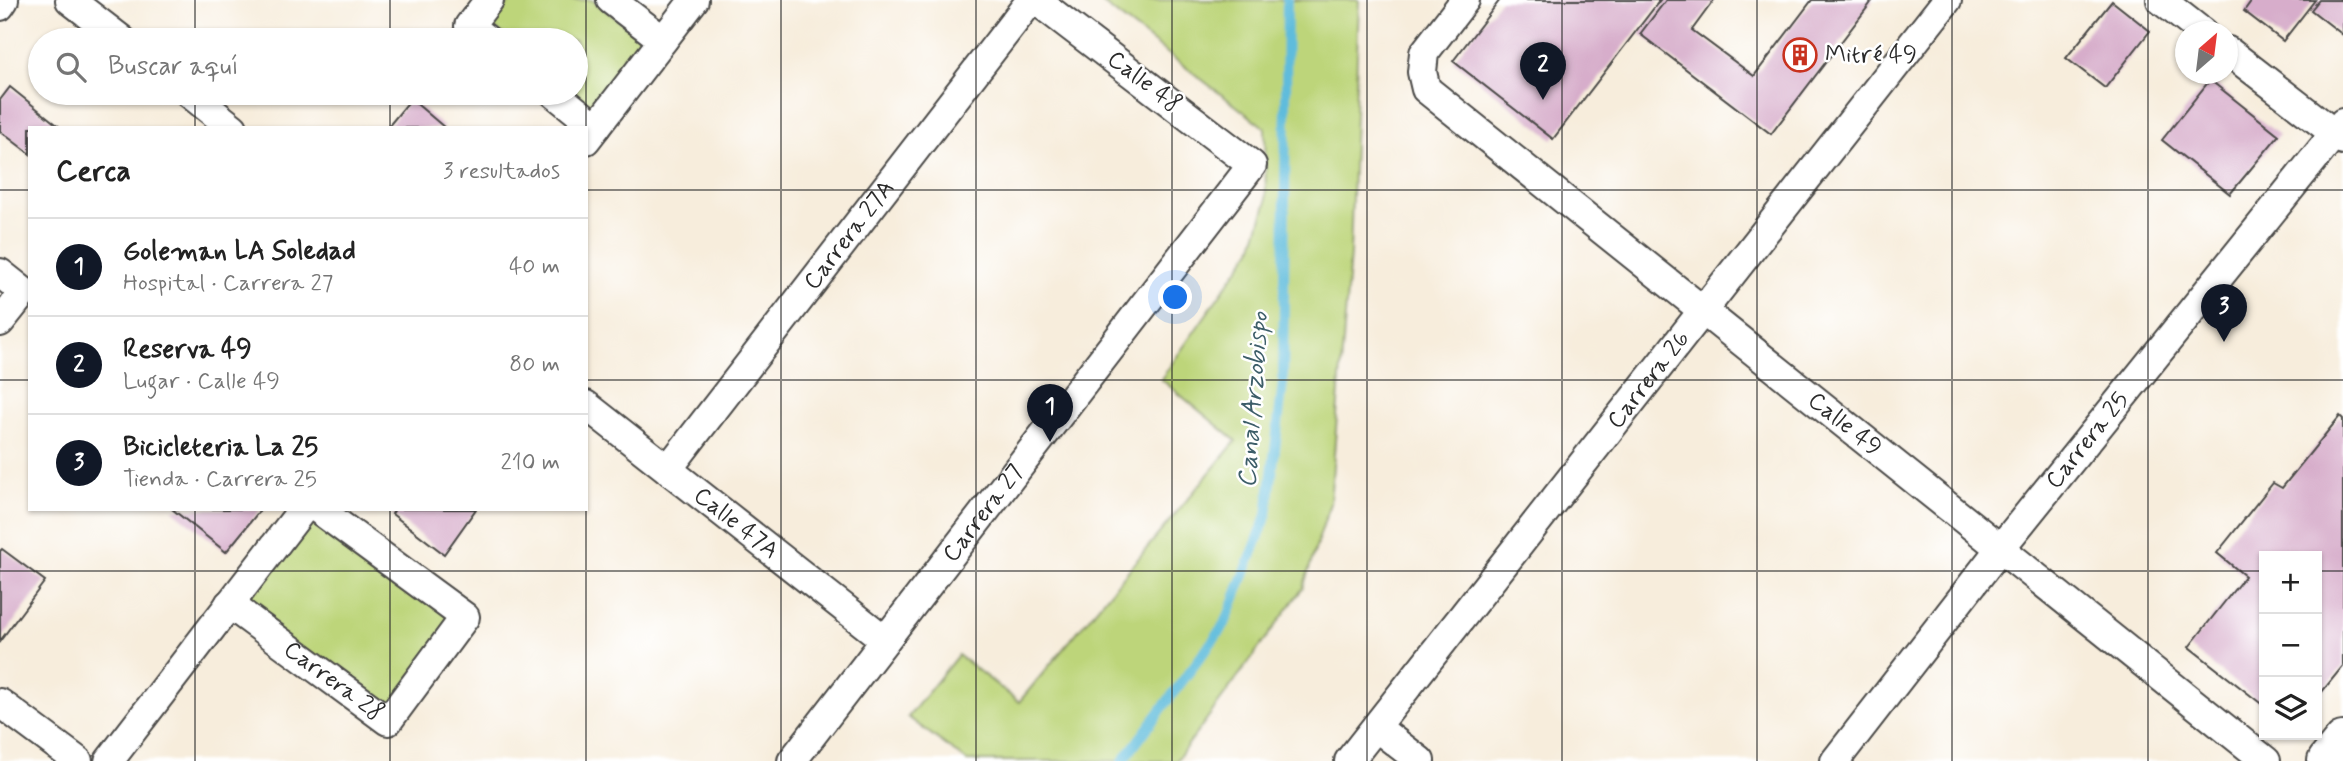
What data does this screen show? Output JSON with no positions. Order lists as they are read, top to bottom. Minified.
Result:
{"streets":{"street":["Calle 48","Carrera 27A","Carrera 26","Calle 49","Carrera 25","Carrera 27","Calle 47A","Carrera 28"]},"crossings":[["Calle 48","Carrera 27A"],["Calle 48","Carrera 27"],["Carrera 27A","Calle 47A"],["Carrera 26","Calle 49"],["Calle 49","Carrera 25"],["Carrera 27","Calle 47A"]],"water":["Canal Arzobispo"],"places":{"building":["Mitré 49"]},"north":"top right","page":{"search":"Buscar aquí","pins":["2","3","1"],"heading":["Cerca","3 resultados"],"list":[{"mark":"1","name":"Goleman LA Soledad","note":"Hospital · Carrera 27","value":"40 m"},{"mark":"2","name":"Reserva 49","note":"Lugar · Calle 49","value":"80 m"},{"mark":"3","name":"Bicicleteria La 25","note":"Tienda · Carrera 25","value":"210 m"}],"map_buttons":["+","−"]}}
